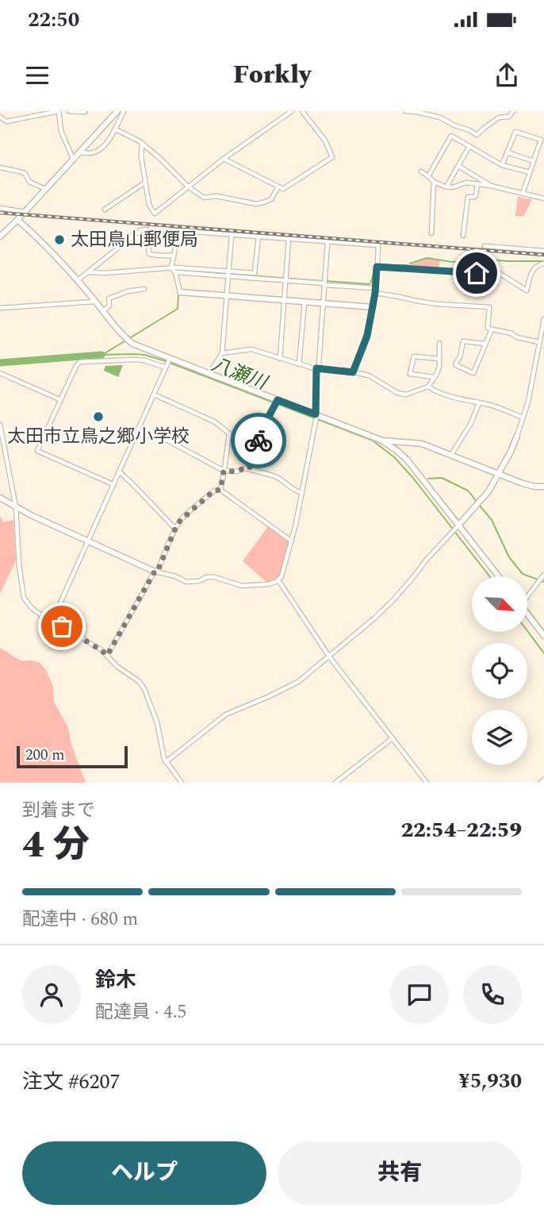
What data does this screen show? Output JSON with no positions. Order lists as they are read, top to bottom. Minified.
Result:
{"water":["八瀬川"],"places":["太田鳥山郵便局","太田市立鳥之郷小学校"],"scale_bar":"200 m","north":"bottom right","page":{"status":"22:50","header":"Forkly","scale":"200 m","heading":["4 分","到着まで","22:54–22:59"],"panel":["鈴木","配達員 · 4.5","注文 #6207","¥5,930"],"bar":"配達中 · 680 m","buttons":["ヘルプ","共有"]}}
